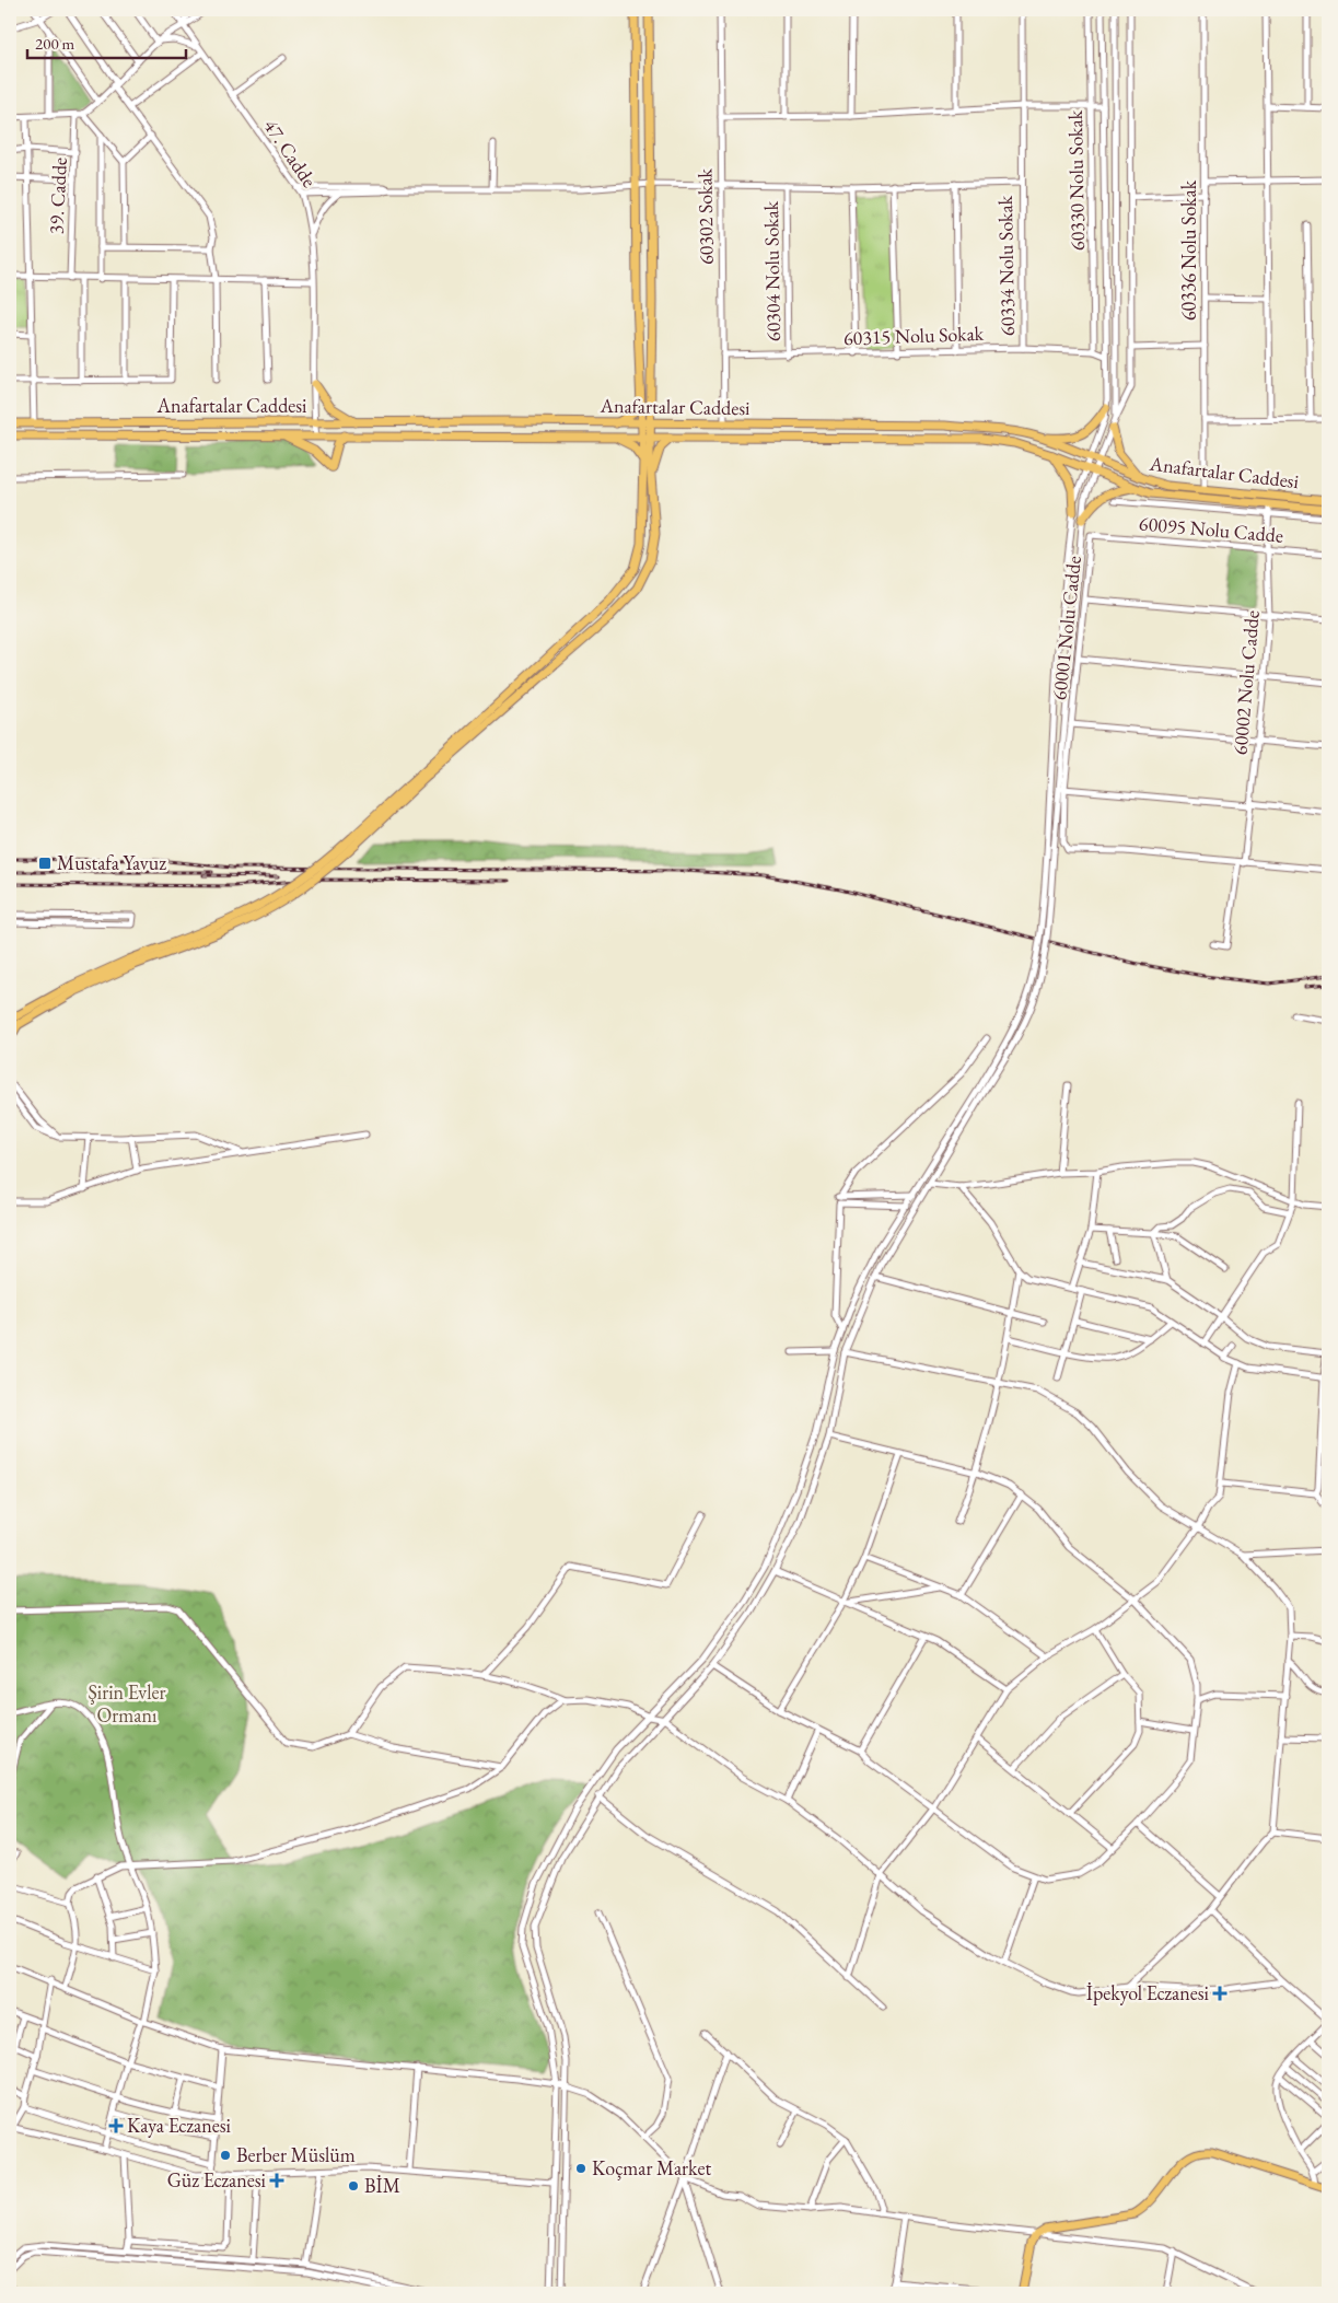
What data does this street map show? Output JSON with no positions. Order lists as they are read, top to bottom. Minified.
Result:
{"streets":{"main road":["Anafartalar Caddesi"],"street":["47. Cadde","60330 Nolu Sokak","39. Cadde","60302 Sokak","60336 Nolu Sokak","60334 Nolu Sokak","60304 Nolu Sokak","60315 Nolu Sokak","60095 Nolu Cadde","60001 Nolu Cadde","60002 Nolu Cadde"]},"crossings":[["47. Cadde","Anafartalar Caddesi"],["60330 Nolu Sokak","60315 Nolu Sokak"],["60302 Sokak","60315 Nolu Sokak"],["60302 Sokak","Anafartalar Caddesi"],["60336 Nolu Sokak","Anafartalar Caddesi"],["60334 Nolu Sokak","60315 Nolu Sokak"],["60304 Nolu Sokak","60315 Nolu Sokak"],["Anafartalar Caddesi","60002 Nolu Cadde"],["60095 Nolu Cadde","60001 Nolu Cadde"],["60095 Nolu Cadde","60002 Nolu Cadde"],["60001 Nolu Cadde","60002 Nolu Cadde"]],"parks":["Şirin Evler Ormanı"],"places":{"transit":["Mustafa Yavuz"],"health":["İpekyol Eczanesi","Kaya Eczanesi","Güz Eczanesi"],"other":["Berber Müslüm","Koçmar Market","BİM"]},"scale_bar":"200 m"}
